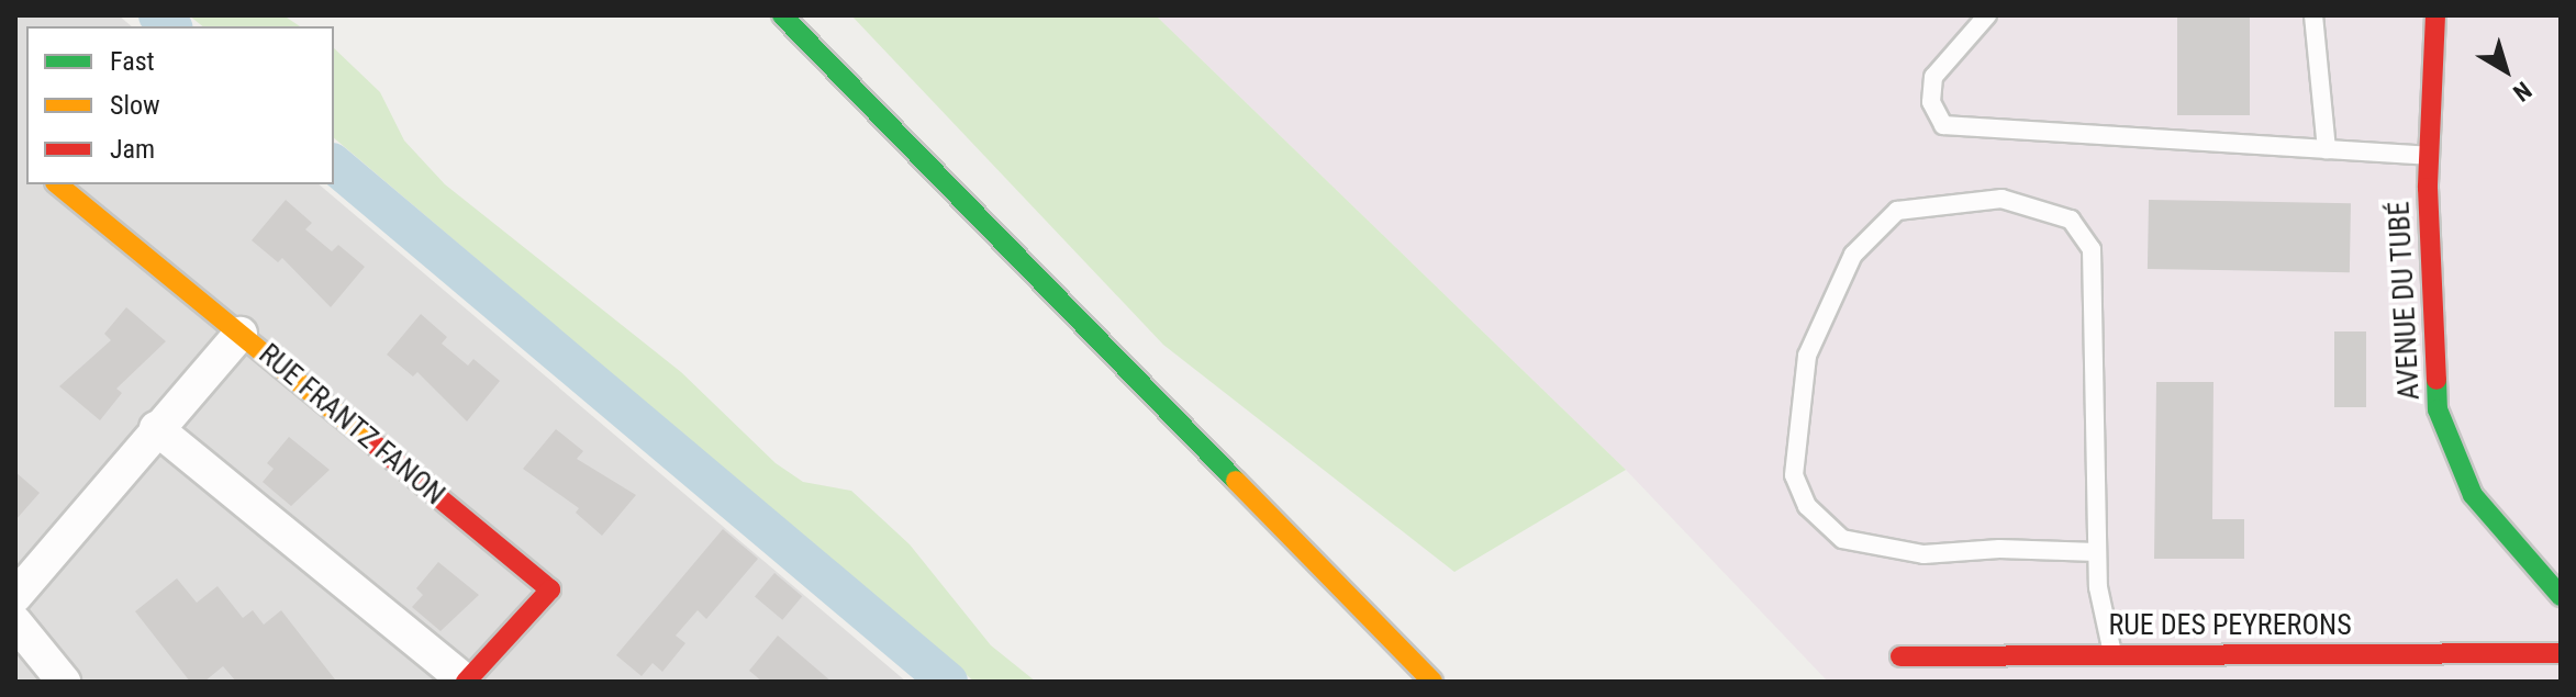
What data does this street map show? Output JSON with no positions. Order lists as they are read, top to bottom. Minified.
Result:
{"streets":{"street":["AVENUE DU TUBÉ","RUE FRANTZ FANON","RUE DES PEYRERONS"]},"legend":["Fast","Slow","Jam"],"north":"bottom right"}
